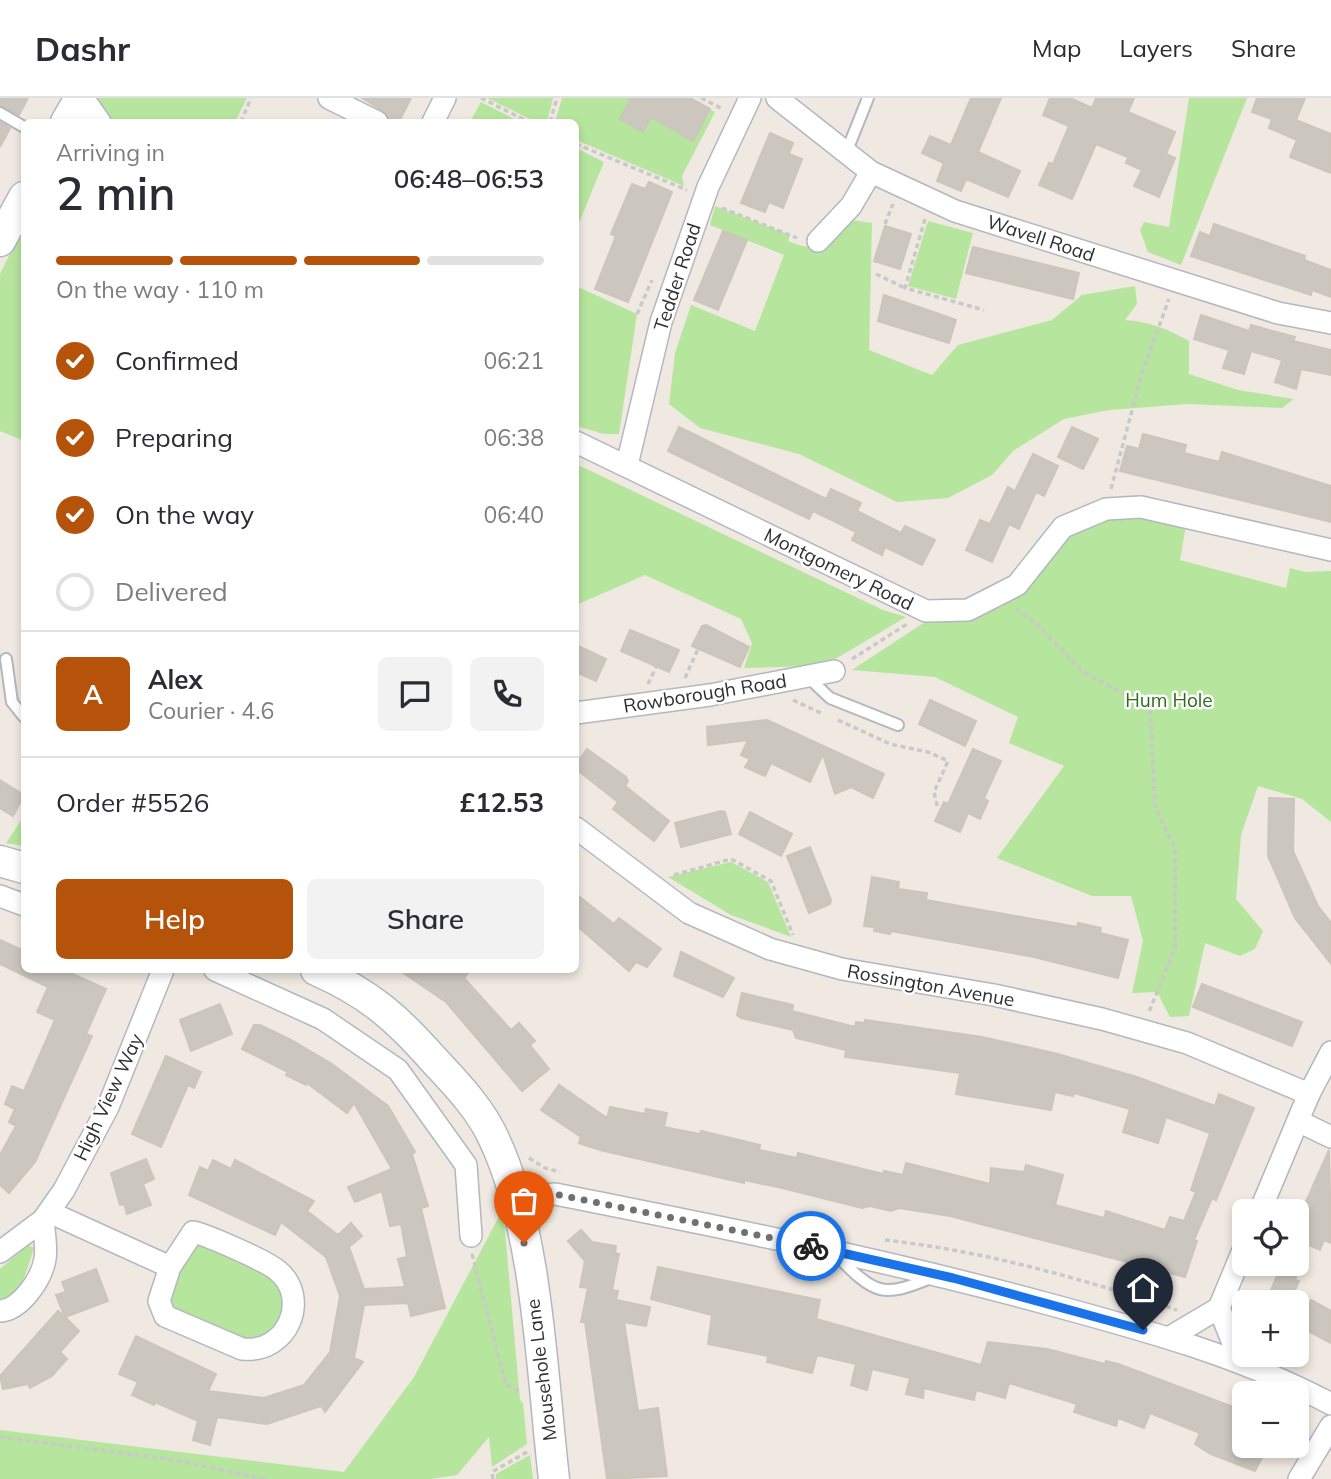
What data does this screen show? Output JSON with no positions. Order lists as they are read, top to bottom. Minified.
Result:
{"streets":{"street":["Wavell Road","Tedder Road","Montgomery Road","Rowborough Road","Rossington Avenue","High View Way","Mousehole Lane"]},"crossings":[["Tedder Road","Montgomery Road"]],"parks":["Hum Hole"],"page":{"header":"Dashr","nav":["Map","Layers","Share"],"heading":["2 min","Arriving in","06:48–06:53"],"panel":["Alex","Courier · 4.6","Order #5526","£12.53"],"bar":"On the way · 110 m","list":[["Confirmed","06:21"],["Preparing","06:38"],["On the way","06:40"],"Delivered"],"round":"A","buttons":["Help","Share"],"map_buttons":["+","−"]}}
